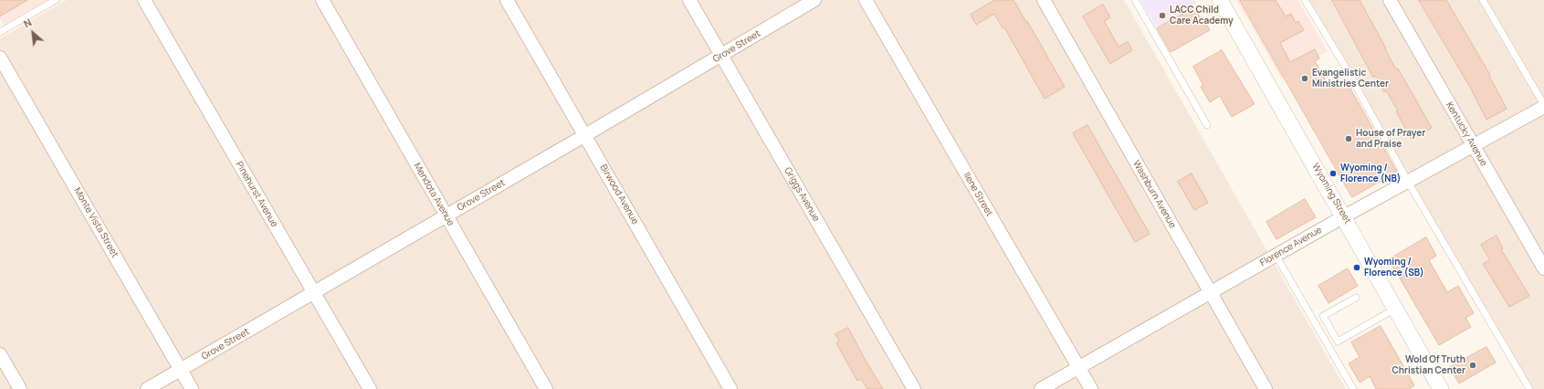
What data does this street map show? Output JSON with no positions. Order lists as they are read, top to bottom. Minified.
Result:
{"streets":{"street":["Grove Street","Kentucky Avenue","Wyoming Street","Pinehurst Avenue","Mendota Avenue","Birwood Avenue","Griggs Avenue","Ilene Street","Washburn Avenue","Monte Vista Street","Florence Avenue"]},"crossings":[["Grove Street","Pinehurst Avenue"],["Grove Street","Mendota Avenue"],["Grove Street","Birwood Avenue"],["Grove Street","Griggs Avenue"],["Grove Street","Monte Vista Street"],["Kentucky Avenue","Florence Avenue"],["Wyoming Street","Florence Avenue"],["Ilene Street","Florence Avenue"],["Washburn Avenue","Florence Avenue"]],"places":["LACC Child Care Academy","Evangelistic Ministries Center","House of Prayer and Praise","Wyoming / Florence (NB)","Wyoming / Florence (SB)","Wold Of Truth Christian Center"],"north":"top left"}
